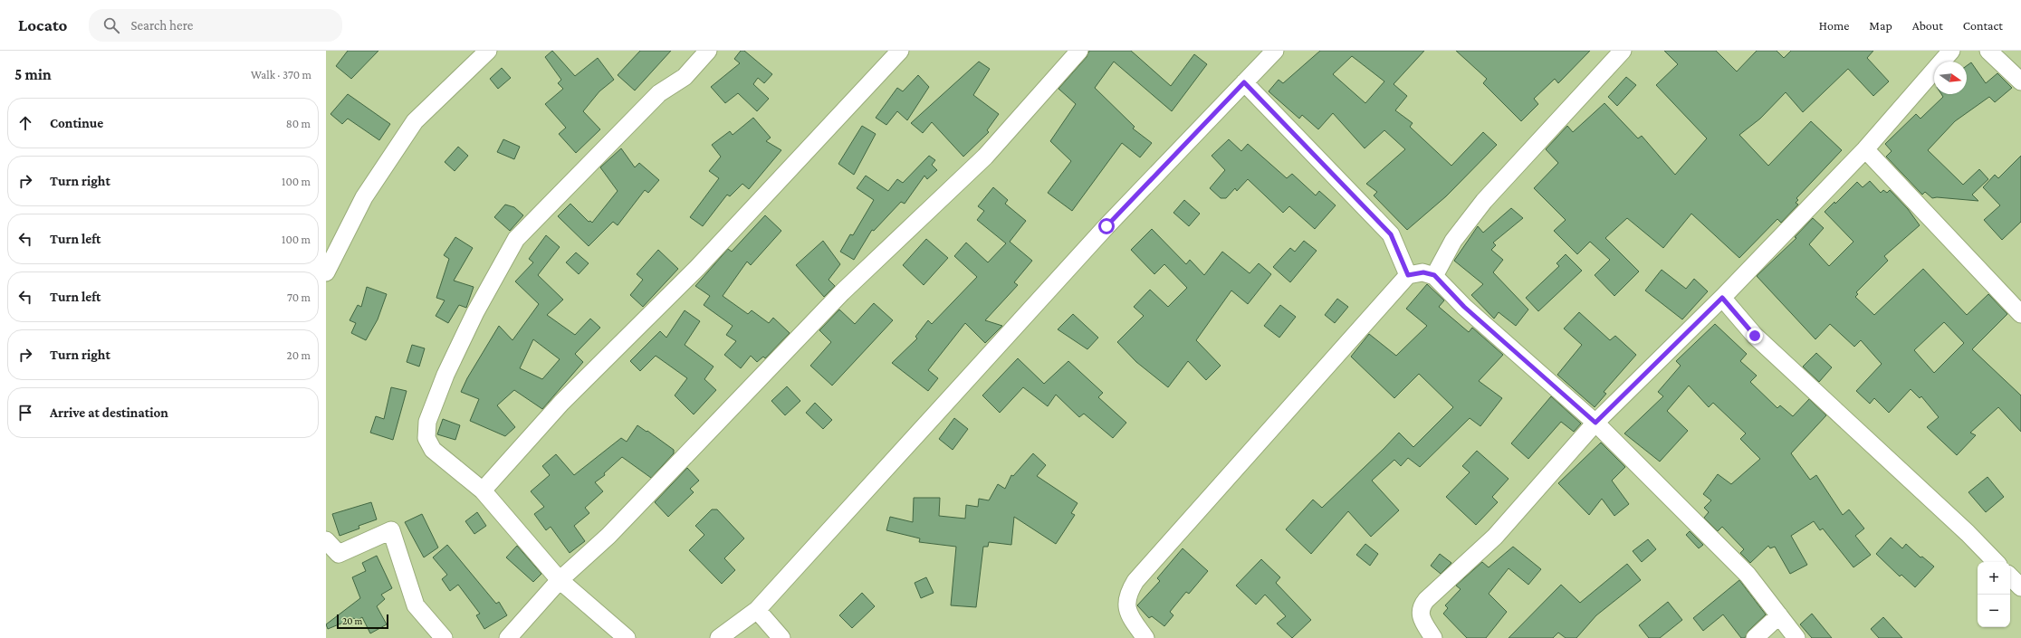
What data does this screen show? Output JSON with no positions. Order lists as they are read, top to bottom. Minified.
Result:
{"scale_bar":"20 m","north":"right","page":{"header":"Locato","search":"Search here","nav":["Home","Map","About","Contact"],"heading":["5 min","Walk · 370 m"],"list":[["Continue","80 m"],["Turn right","100 m"],["Turn left","100 m"],["Turn left","70 m"],["Turn right","20 m"],"Arrive at destination"],"map_buttons":["+","−"],"scale":"20 m"}}
